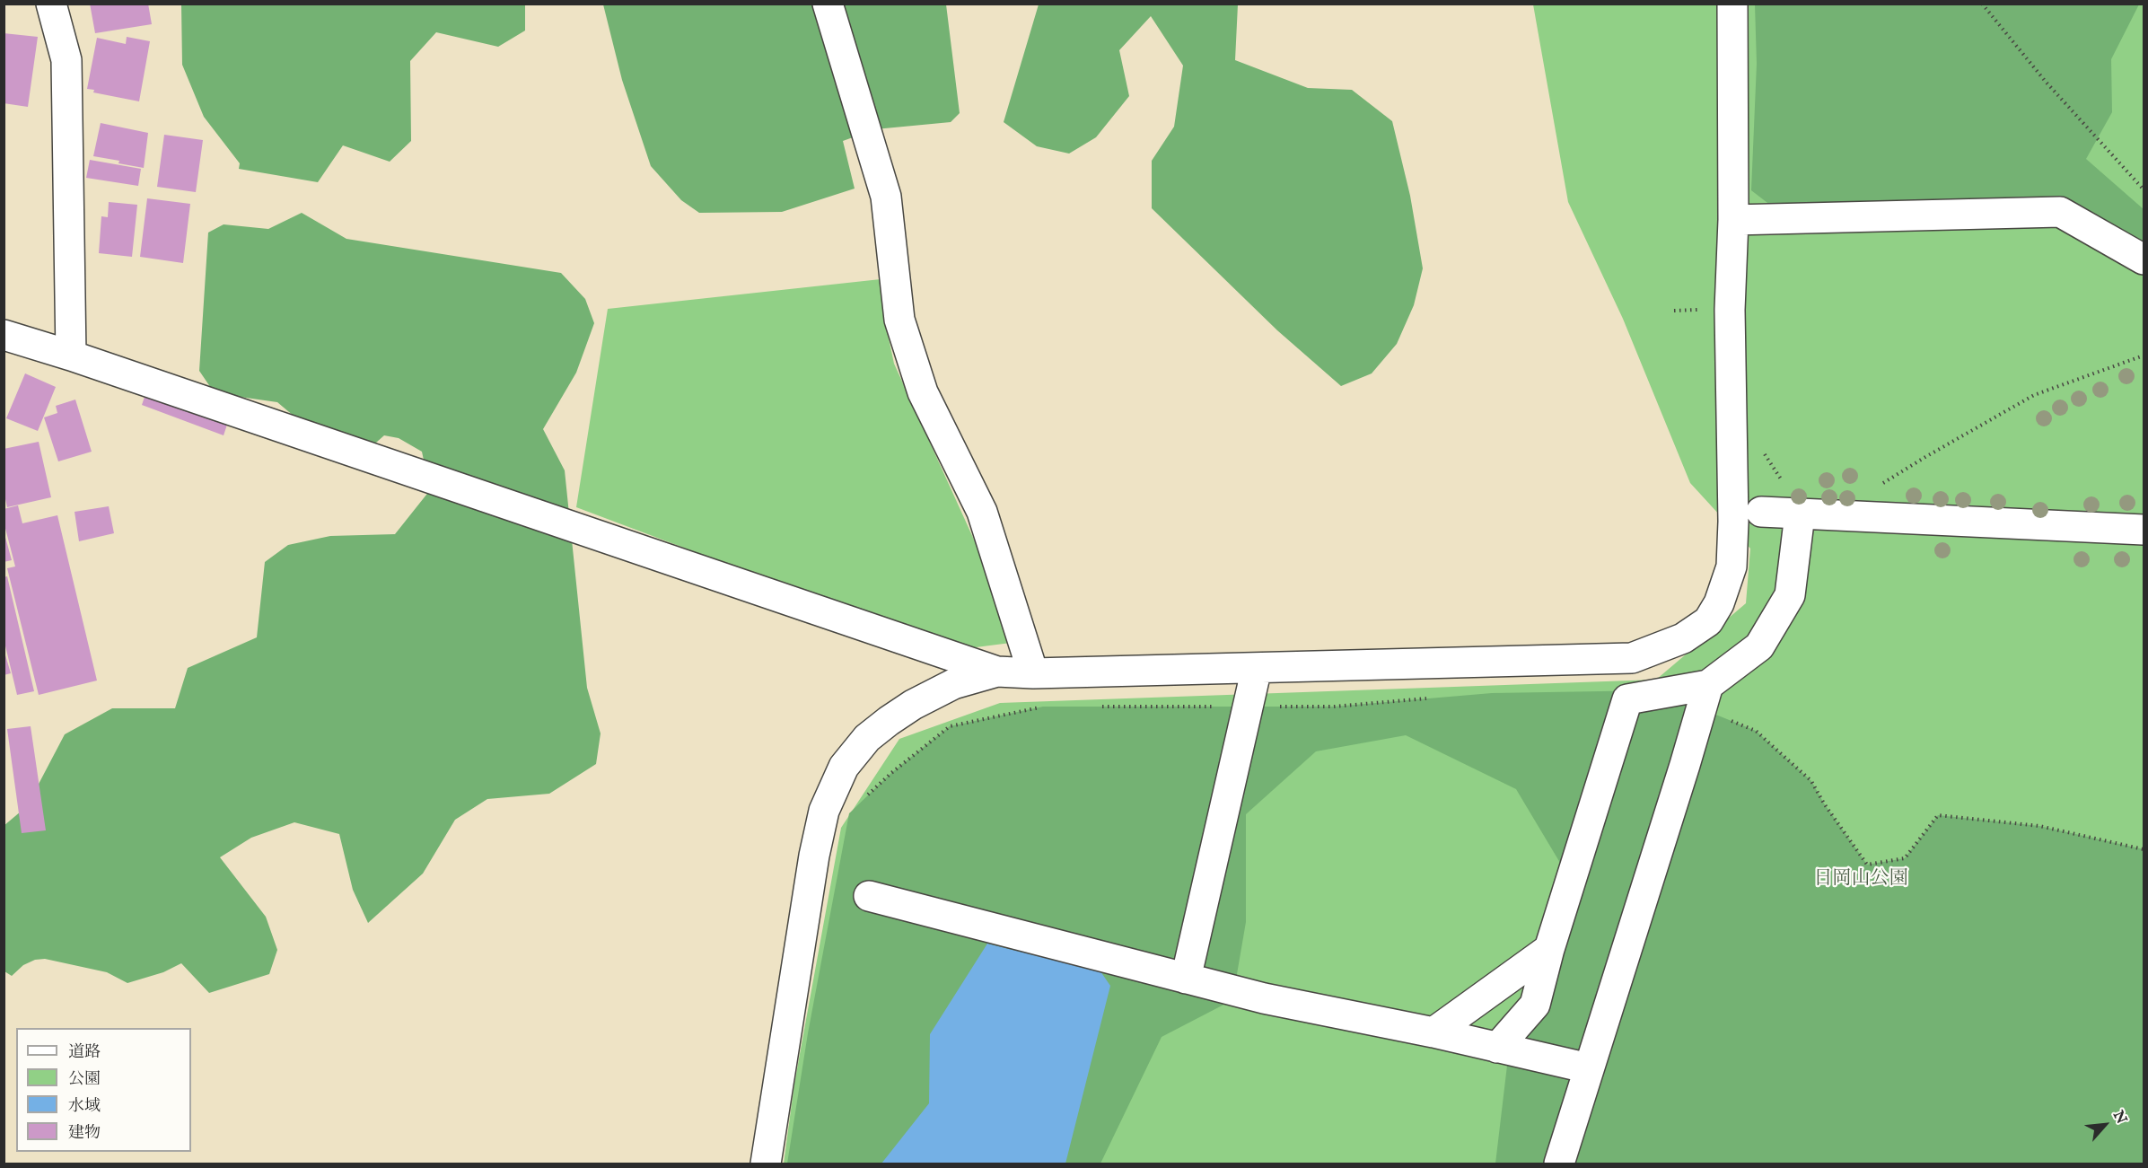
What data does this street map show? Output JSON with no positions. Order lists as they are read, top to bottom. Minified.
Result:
{"parks":["日岡山公園"],"legend":["道路","公園","水域","建物"],"north":"top right"}
